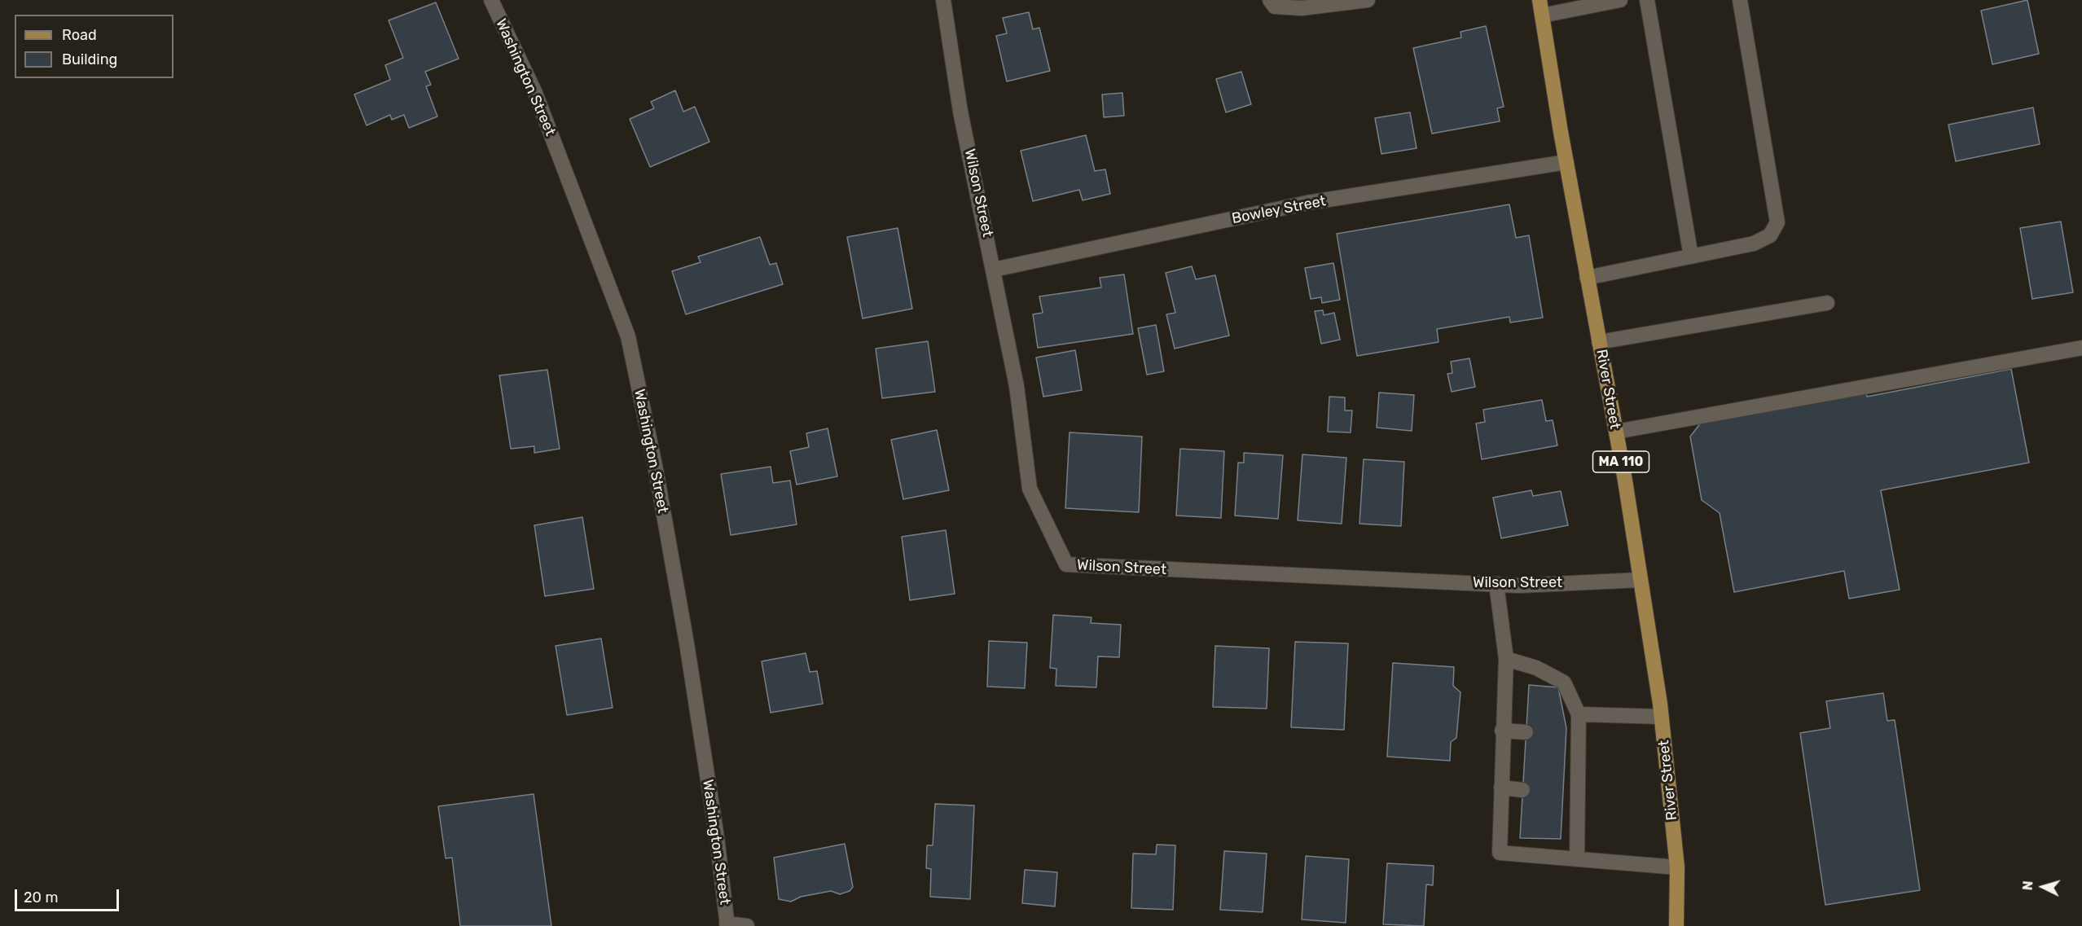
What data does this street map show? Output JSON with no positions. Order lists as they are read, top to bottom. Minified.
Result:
{"streets":{"main road":["River Street","MA 110"],"street":["Washington Street","Wilson Street","Bowley Street"]},"crossings":[["Wilson Street","Bowley Street"],["Wilson Street","River Street"],["Bowley Street","River Street"]],"legend":["Road","Building"],"scale_bar":"20 m","north":"left"}
